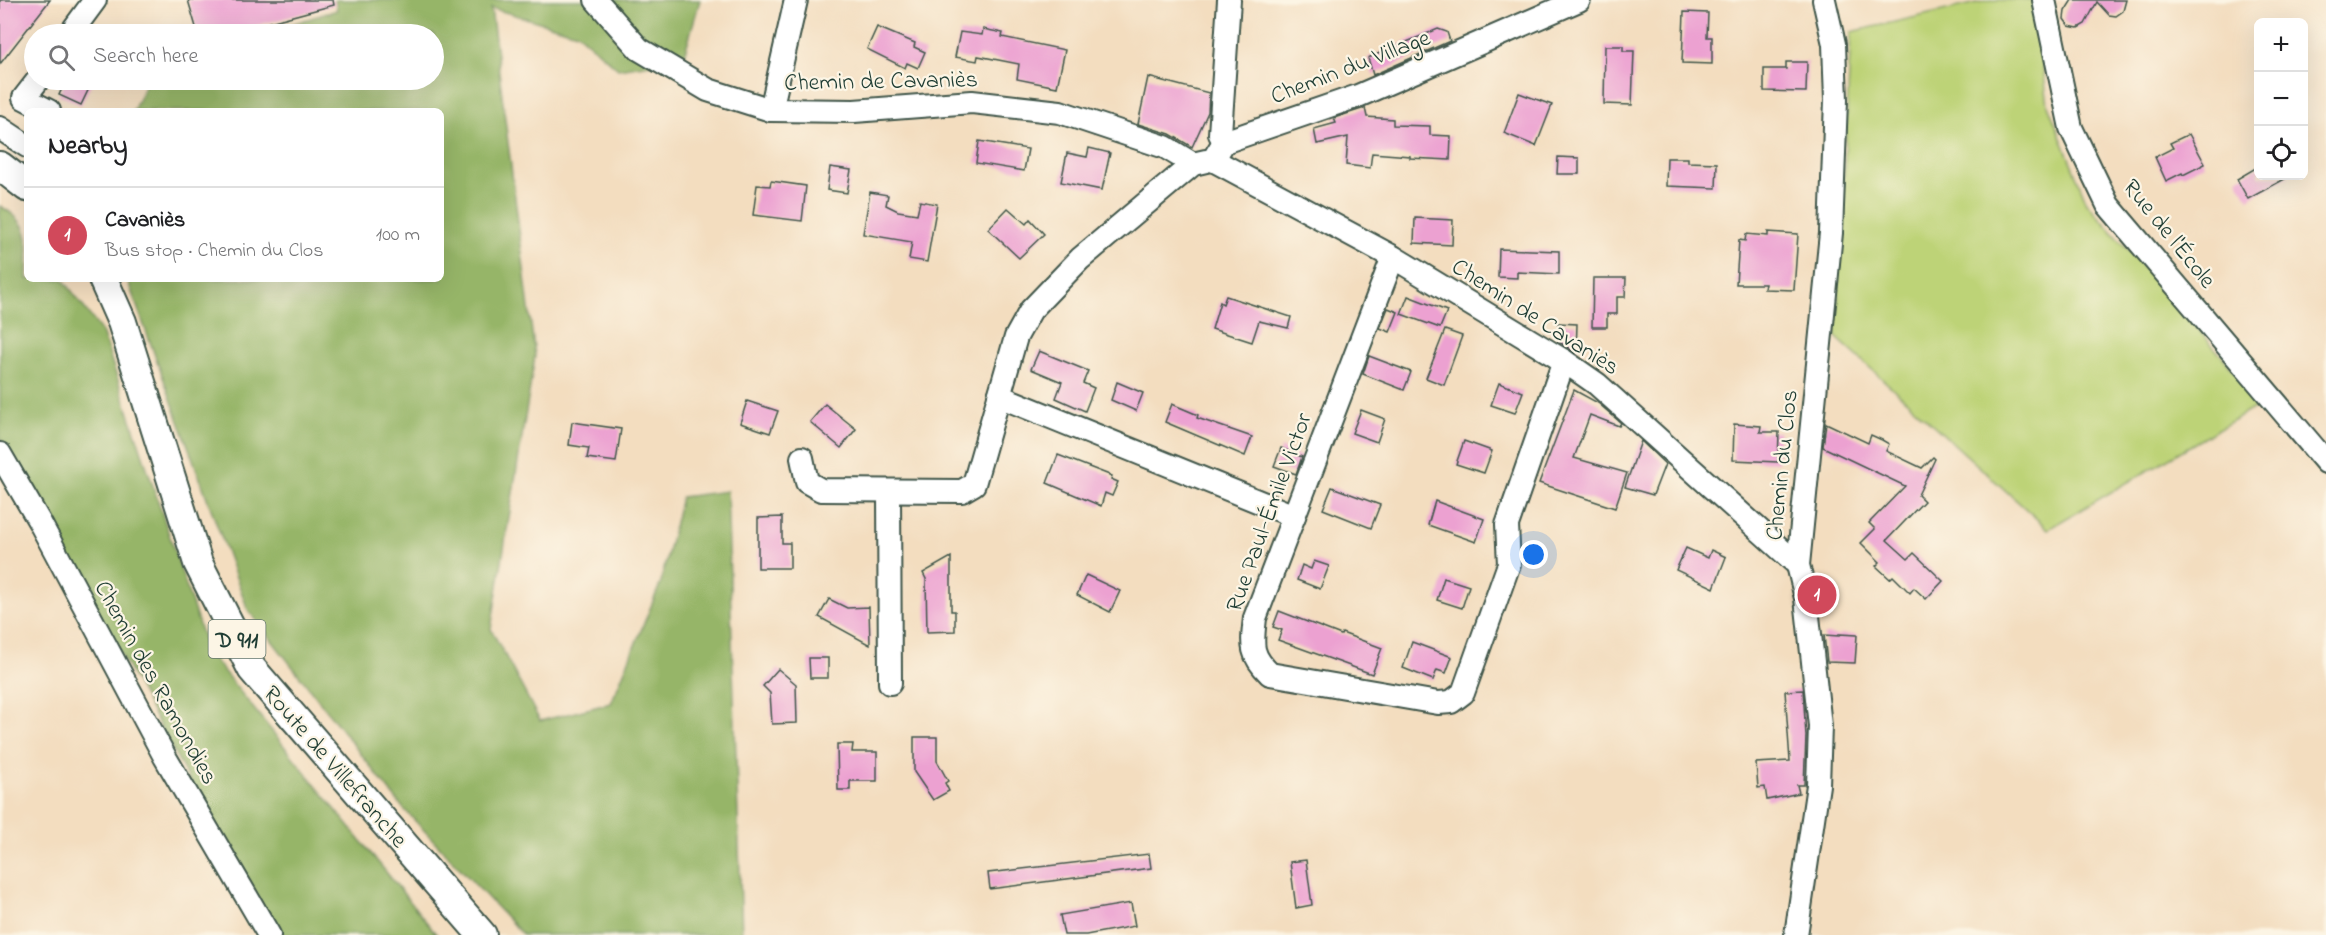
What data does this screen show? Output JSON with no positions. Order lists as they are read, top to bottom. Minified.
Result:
{"streets":{"main road":["D 911","Route de Villefranche"],"street":["Chemin du Village","Chemin de Cavaniès","Rue de l'École","Chemin du Clos","Rue Paul-Émile Victor","Chemin des Ramondies"]},"crossings":[["Chemin du Village","Chemin de Cavaniès"],["Chemin de Cavaniès","Chemin du Clos"],["Chemin de Cavaniès","Rue Paul-Émile Victor"]],"page":{"map_buttons":["+","−"],"search":"Search here","heading":"Nearby","list":[{"mark":"1","name":"Cavaniès","note":"Bus stop · Chemin du Clos","value":"100 m"}],"pins":"1"}}
